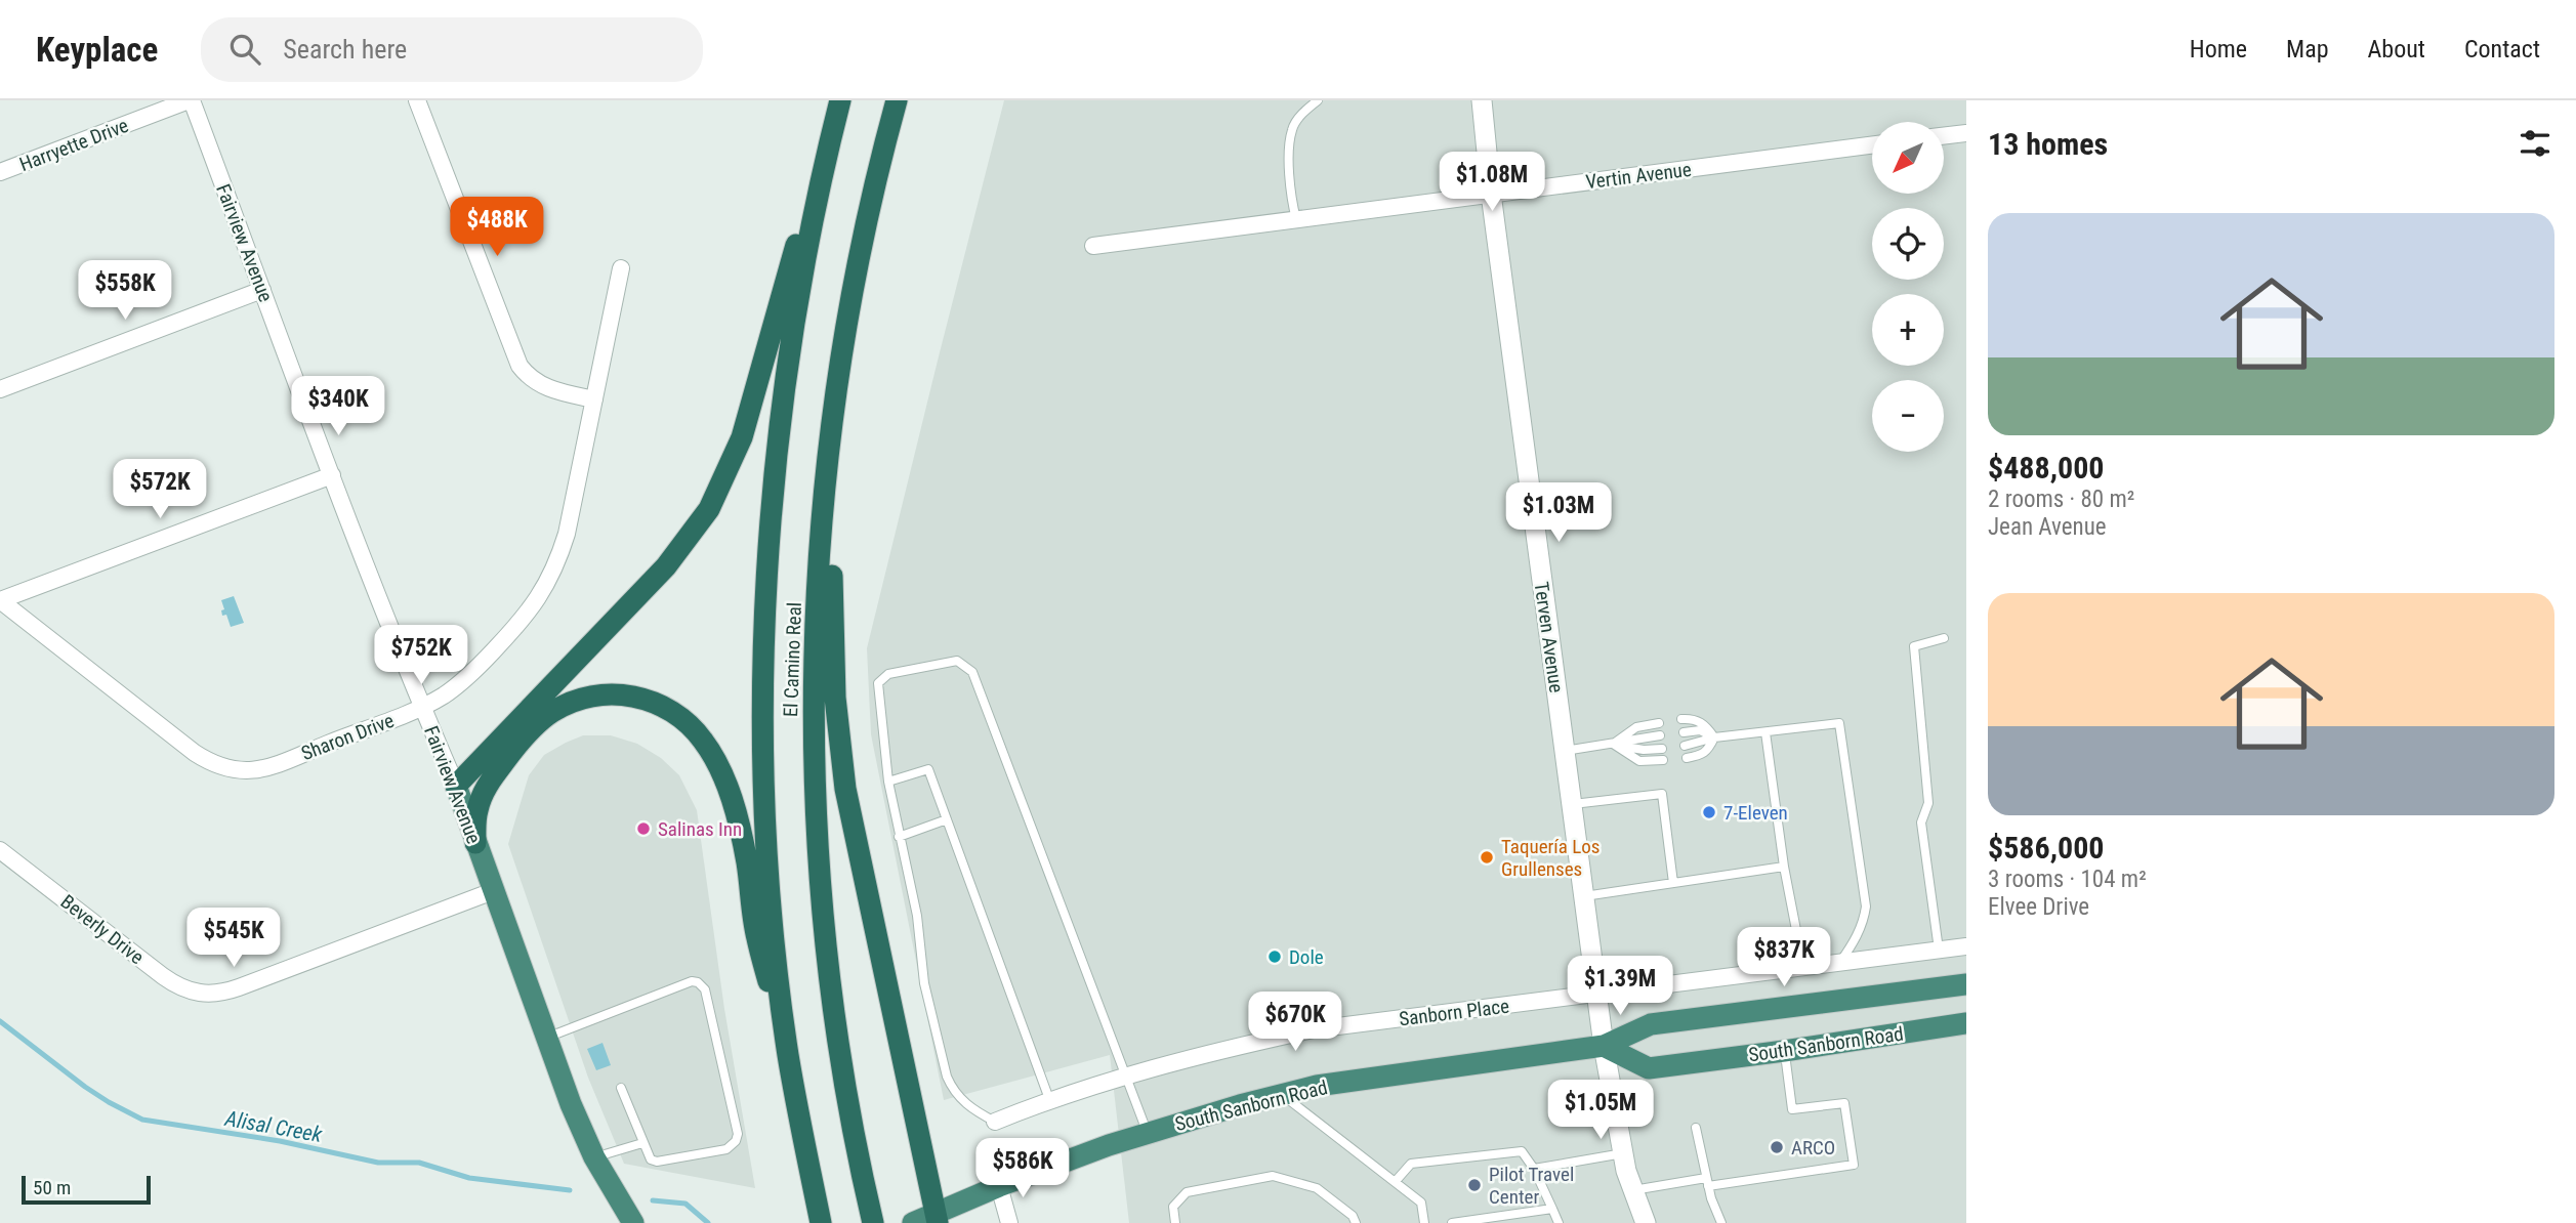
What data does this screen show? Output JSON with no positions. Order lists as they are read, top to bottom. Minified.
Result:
{"streets":{"highway":["Fairview Avenue","El Camino Real","South Sanborn Road"],"street":["Harryette Drive","Vertin Avenue","Terven Avenue","Sharon Drive","Beverly Drive","Sanborn Place"]},"crossings":[["Harryette Drive","Fairview Avenue"],["Vertin Avenue","Terven Avenue"],["Fairview Avenue","Sharon Drive"],["Fairview Avenue","Beverly Drive"],["Terven Avenue","Sanborn Place"],["Terven Avenue","South Sanborn Road"]],"water":["Alisal Creek"],"places":["7-Eleven","Salinas Inn","Taquería Los Grullenses","Dole","ARCO","Pilot Travel Center"],"scale_bar":"50 m","north":"bottom left","page":{"header":"Keyplace","search":"Search here","nav":["Home","Map","About","Contact"],"heading":"13 homes","map_buttons":["+","−"],"price":["$1.08M","$488K","$558K","$340K","$572K","$1.03M","$752K","$545K","$837K","$1.39M","$670K","$1.05M","$586K"],"list":[{"name":"$488,000","note":"2 rooms · 80 m² · Jean Avenue"},{"name":"$586,000","note":"3 rooms · 104 m² · Elvee Drive"}],"scale":"50 m"}}
